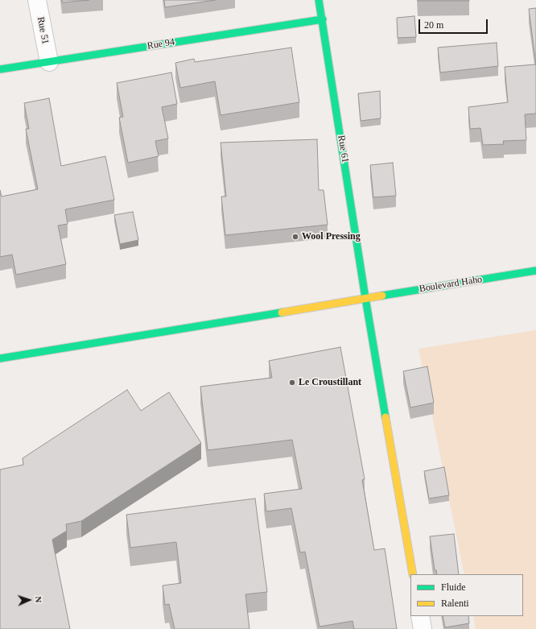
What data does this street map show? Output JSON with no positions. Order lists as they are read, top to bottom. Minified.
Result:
{"streets":{"street":["Rue 51","Rue 94","Rue 61","Boulevard Haho"]},"crossings":[["Rue 51","Rue 94"],["Rue 94","Rue 61"],["Rue 61","Boulevard Haho"]],"places":["Wool Pressing","Le Croustillant"],"legend":["Fluide","Ralenti"],"scale_bar":"20 m","north":"right"}
